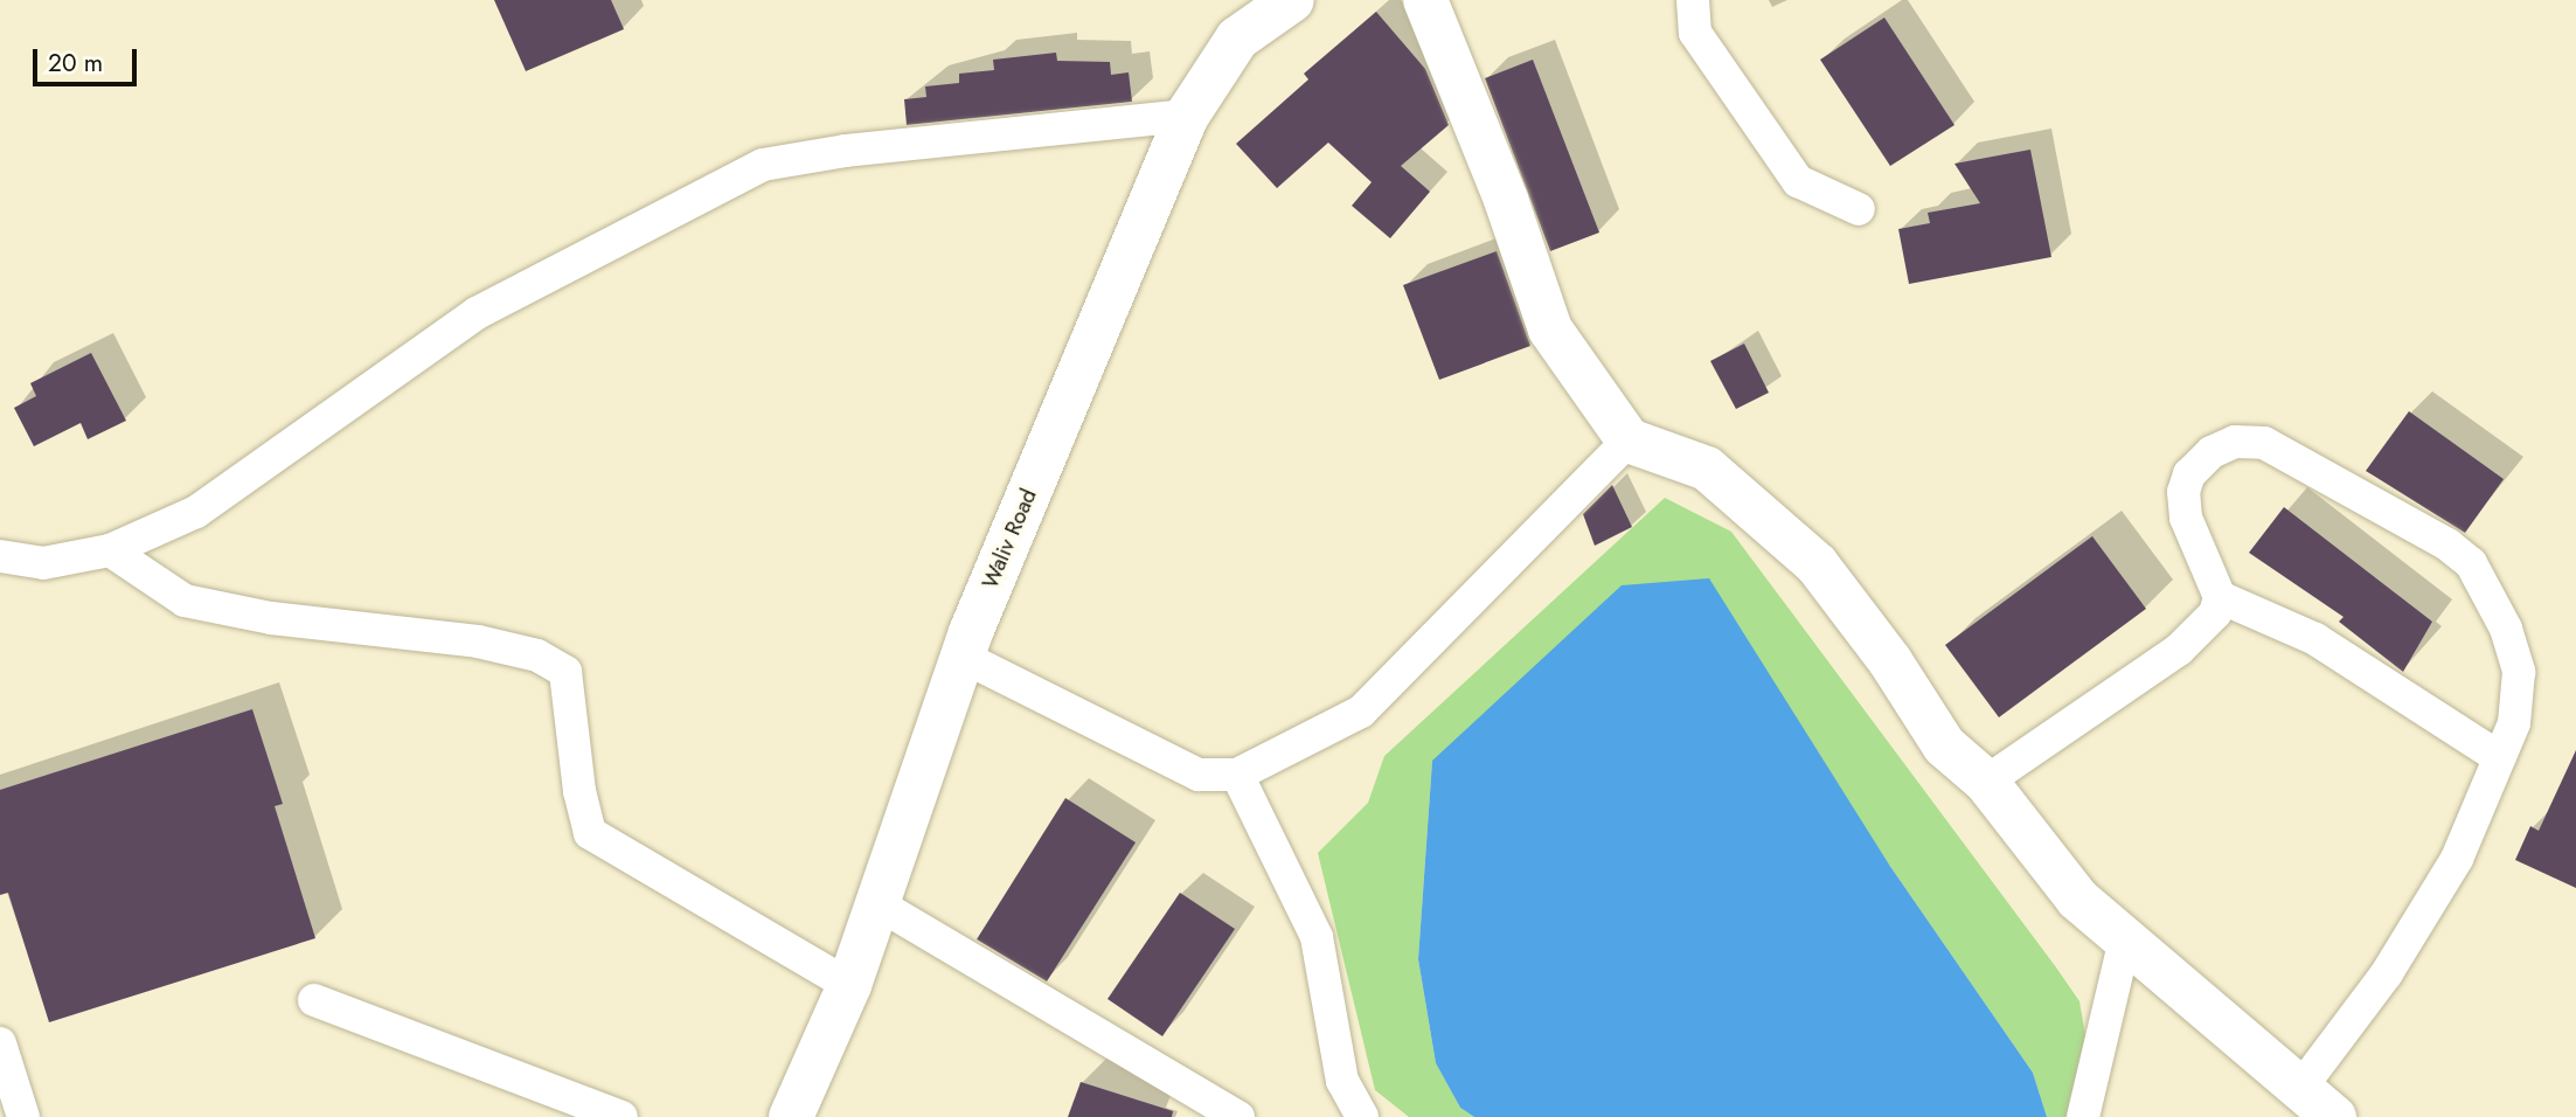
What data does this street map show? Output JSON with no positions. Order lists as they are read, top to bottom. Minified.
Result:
{"streets":{"street":["Waliv Road"]},"scale_bar":"20 m"}
